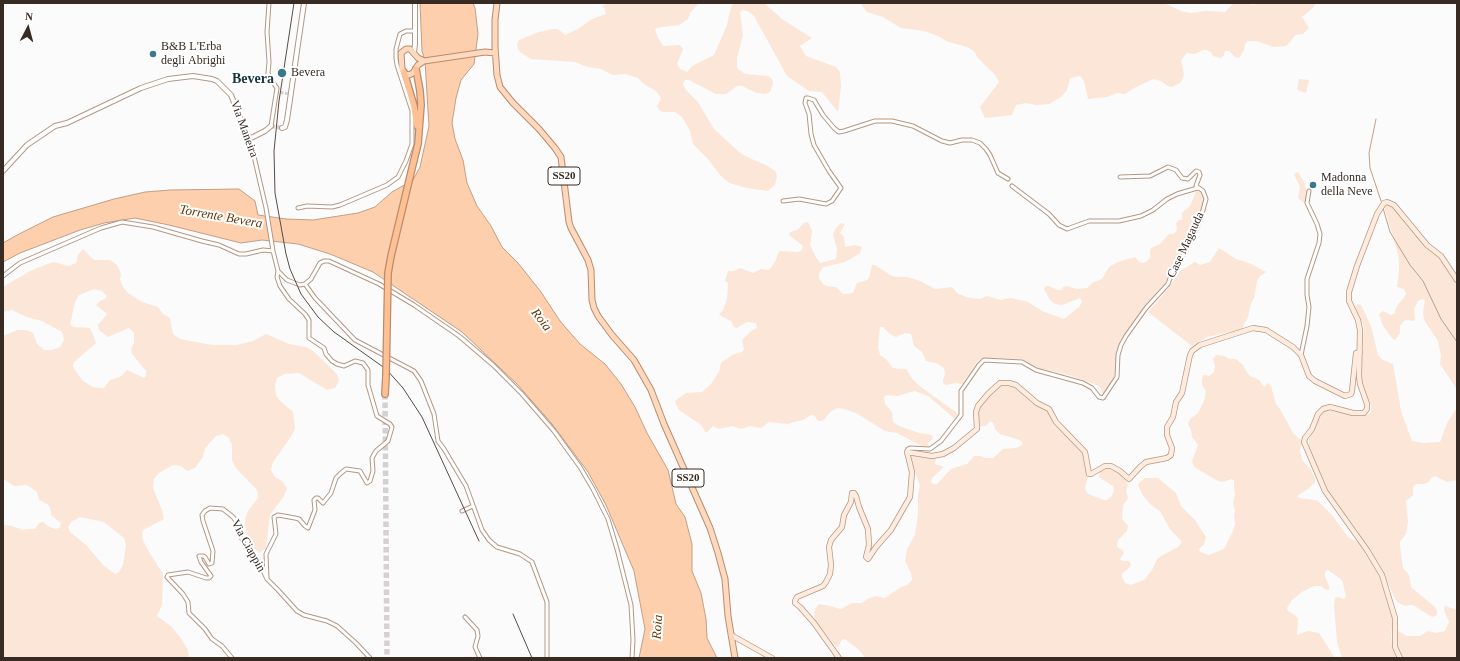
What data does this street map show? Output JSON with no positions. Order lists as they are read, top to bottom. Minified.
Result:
{"streets":{"main road":["SS20"],"street":["Via Maneira","Case Magauda","Via Ciappin"]},"crossings":[["Via Maneira","Via Ciappin"]],"districts":["Bevera"],"water":["Torrente Bevera","Roia"],"places":["B&B L'Erba degli Abrighi","Bevera","Madonna della Neve"],"north":"top"}
